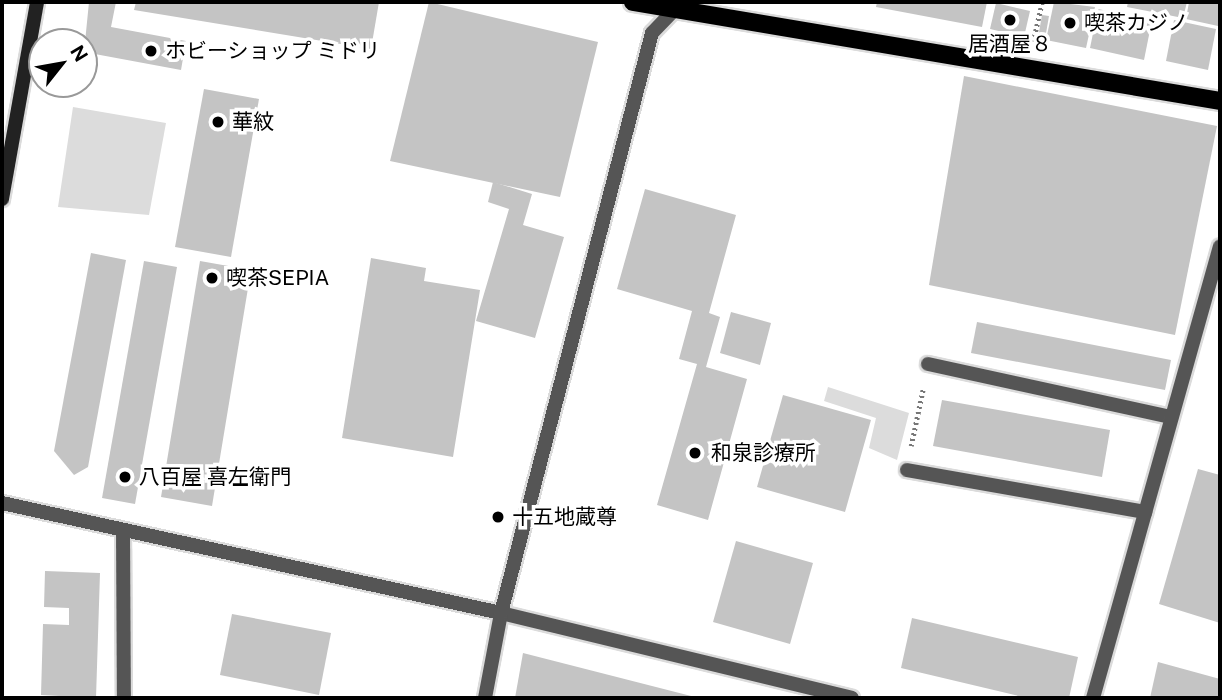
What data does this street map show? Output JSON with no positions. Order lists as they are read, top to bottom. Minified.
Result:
{"places":["居酒屋８","喫茶カジノ","ホビーショップ ミドリ","華紋","喫茶SEPIA","和泉診療所","八百屋 喜左衛門","十五地蔵尊"],"north":"top right"}
